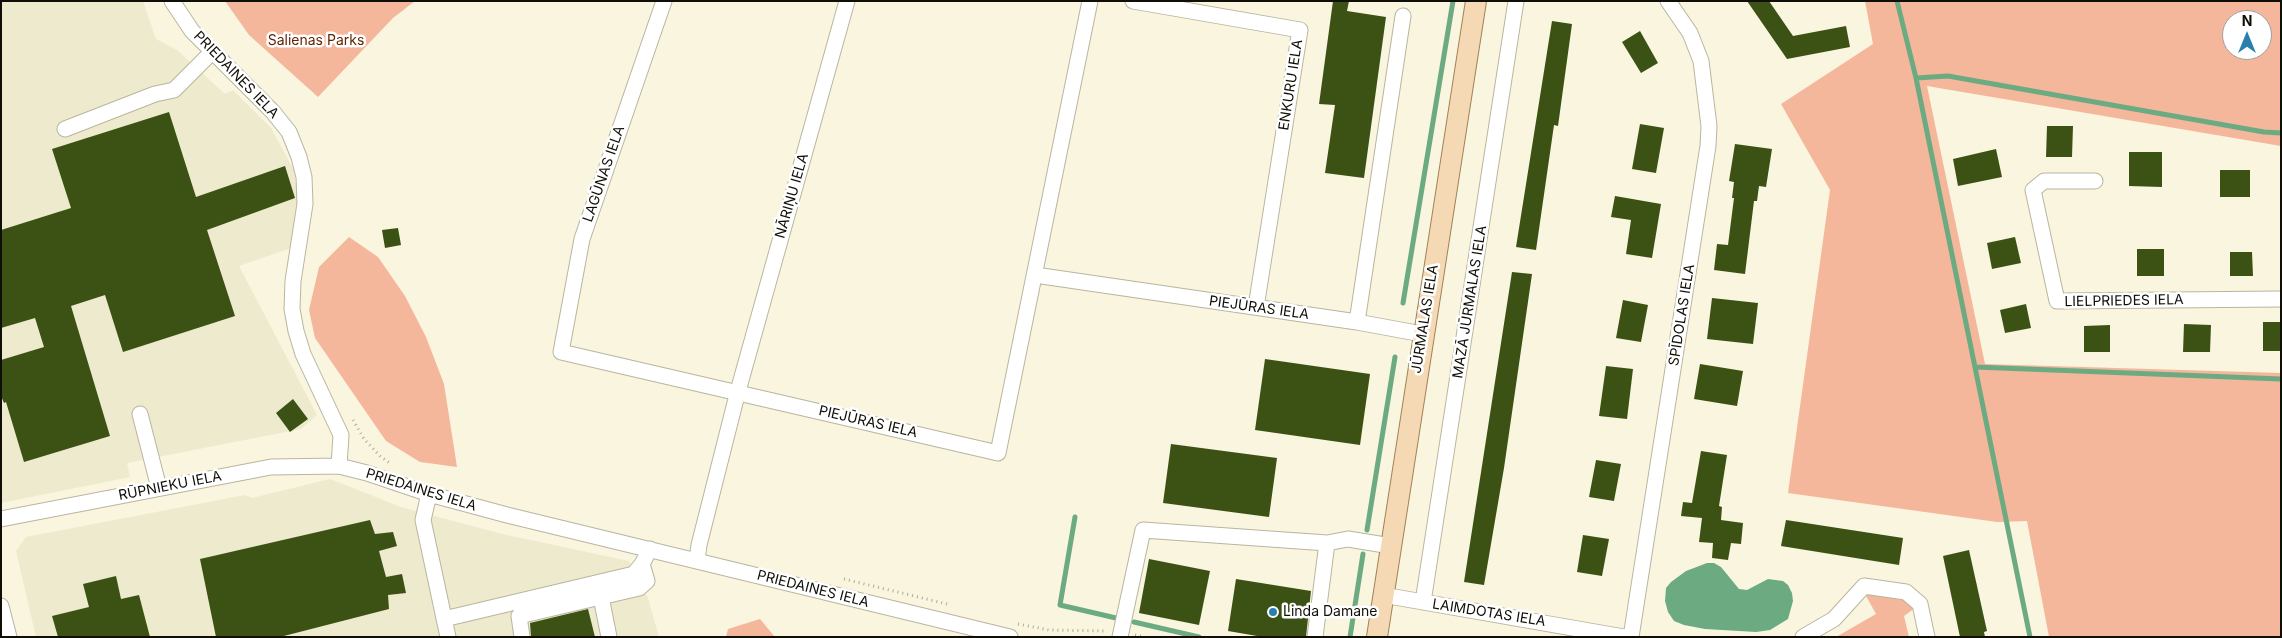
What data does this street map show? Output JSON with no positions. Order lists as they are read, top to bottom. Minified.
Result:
{"streets":{"main road":["JŪRMALAS IELA"],"street":["PRIEDAINES IELA","ENKURU IELA","LAGŪNAS IELA","NĀRIŅU IELA","LIELPRIEDES IELA","MAZĀ JŪRMALAS IELA","PIEJŪRAS IELA","SPĪDOLAS IELA","RŪPNIEKU IELA","LAIMDOTAS IELA"]},"crossings":[["PRIEDAINES IELA","NĀRIŅU IELA"],["PRIEDAINES IELA","RŪPNIEKU IELA"],["ENKURU IELA","PIEJŪRAS IELA"],["LAGŪNAS IELA","PIEJŪRAS IELA"],["NĀRIŅU IELA","PIEJŪRAS IELA"],["MAZĀ JŪRMALAS IELA","LAIMDOTAS IELA"],["PIEJŪRAS IELA","JŪRMALAS IELA"],["JŪRMALAS IELA","LAIMDOTAS IELA"]],"parks":["Salienas Parks"],"places":["Linda Damane"],"north":"top"}
